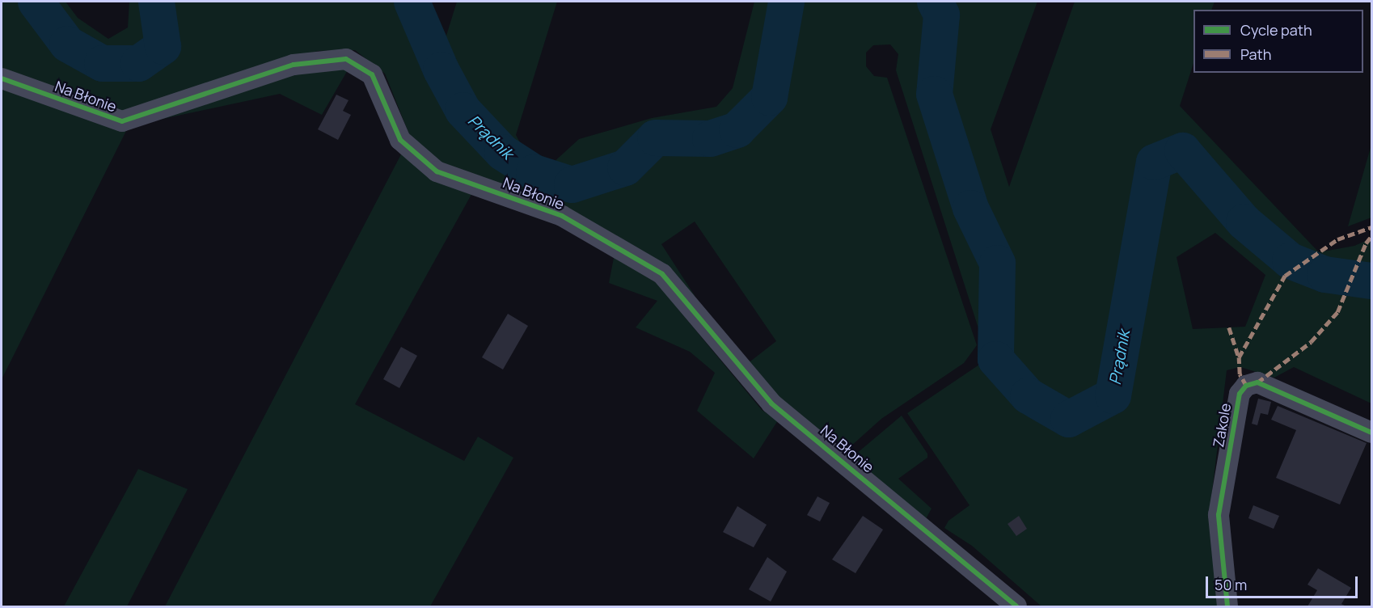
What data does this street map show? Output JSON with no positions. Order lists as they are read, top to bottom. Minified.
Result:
{"streets":{"street":["Na Błonie","Zakole"]},"water":["Prądnik"],"legend":["Cycle path","Path"],"scale_bar":"50 m"}
